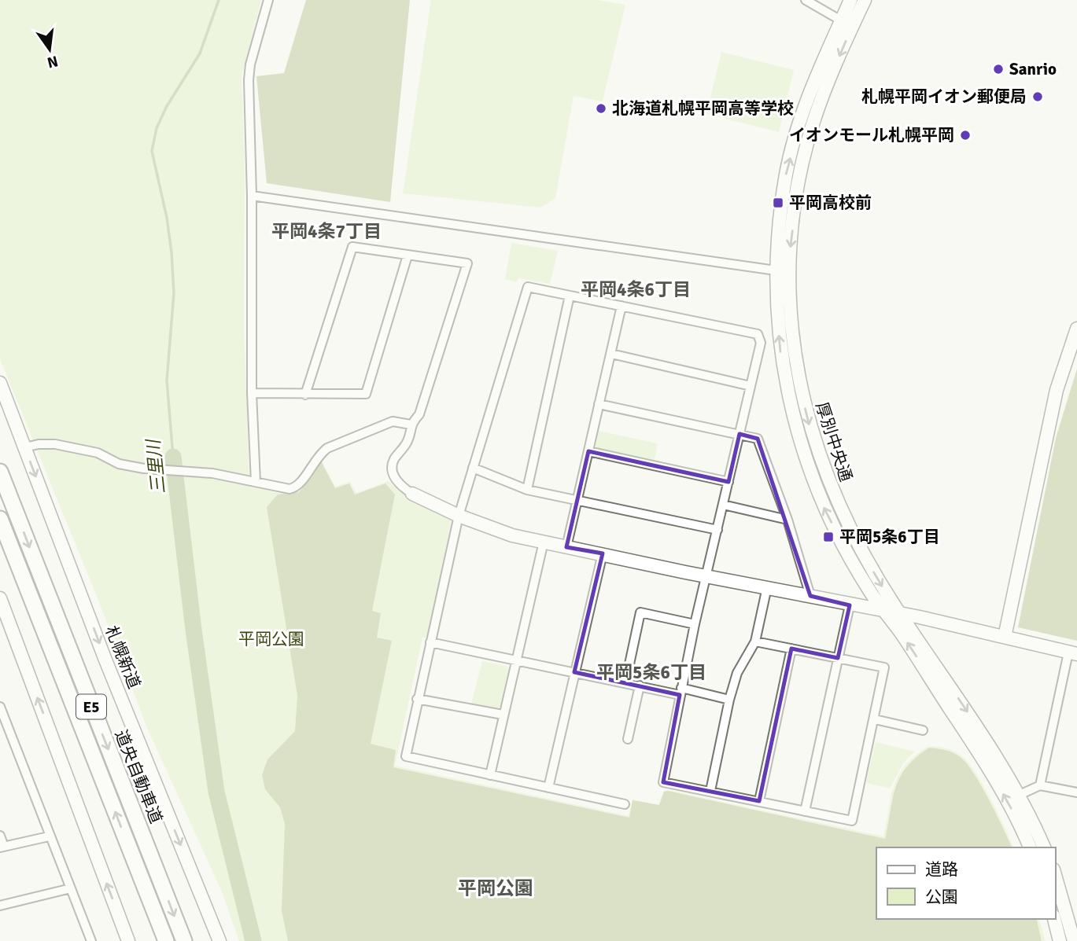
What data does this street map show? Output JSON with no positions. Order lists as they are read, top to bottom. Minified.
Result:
{"streets":{"highway":["E5","道央自動車道"],"street":["厚別中央通","札幌新道"]},"districts":["平岡4条7丁目","平岡4条6丁目","平岡5条6丁目","平岡公園"],"water":["三里川"],"parks":["平岡公園"],"places":{"other":["Sanrio","札幌平岡イオン郵便局","北海道札幌平岡高等学校","イオンモール札幌平岡"],"transit":["平岡高校前","平岡5条6丁目"]},"legend":["道路","公園"],"north":"bottom"}
